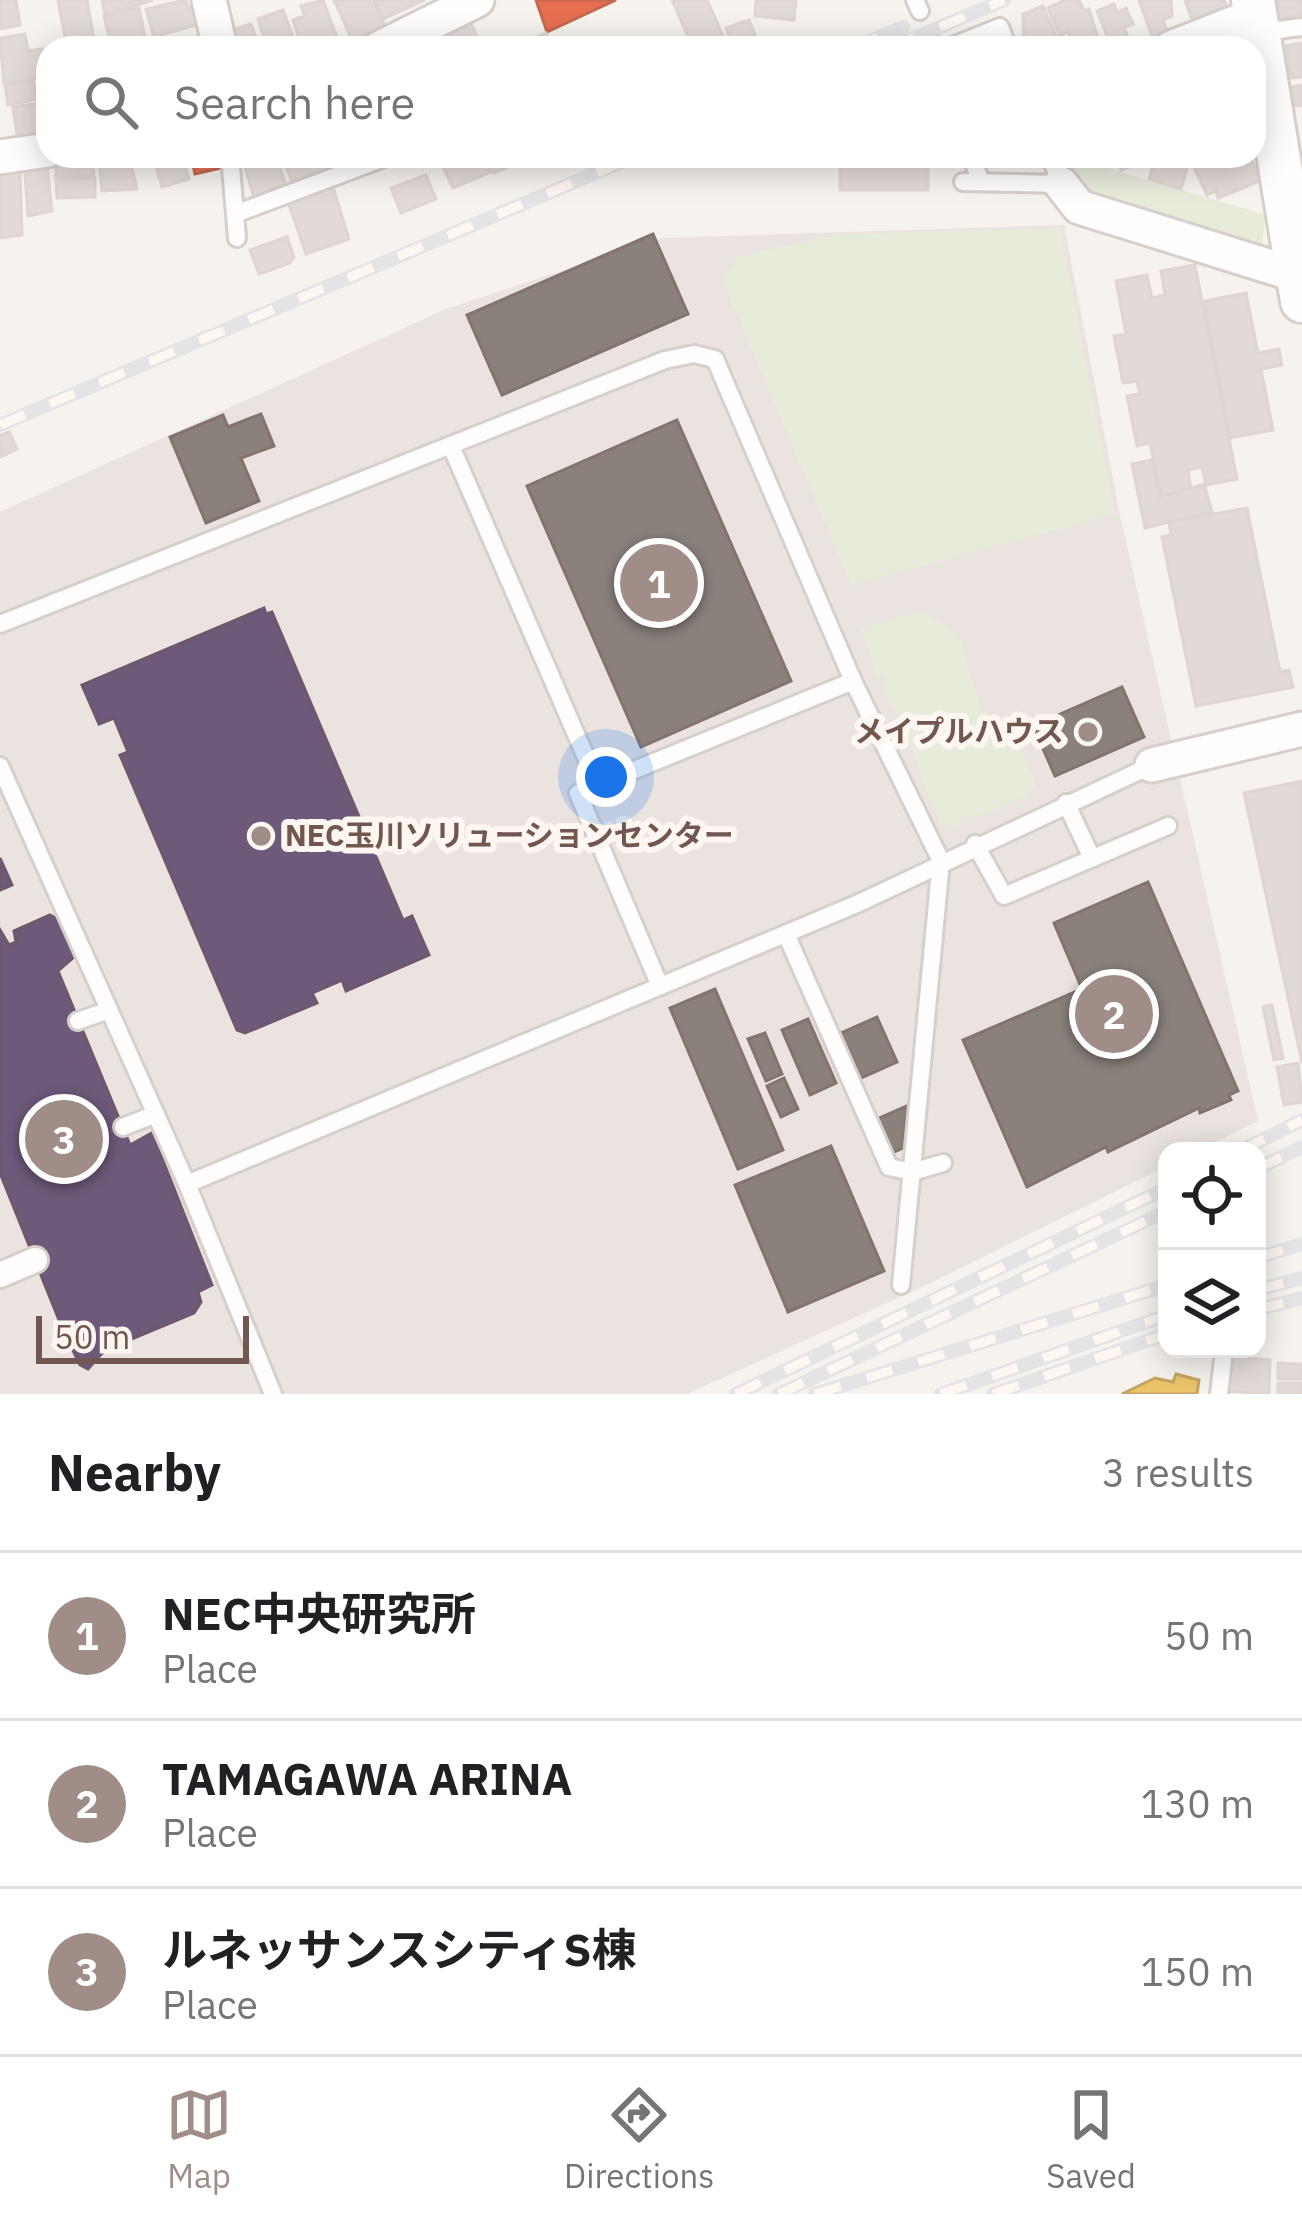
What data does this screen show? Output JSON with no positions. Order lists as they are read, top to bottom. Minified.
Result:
{"places":["メイプルハウス","NEC玉川ソリューションセンター"],"scale_bar":"50 m","page":{"search":"Search here","pins":["1","2","3"],"scale":"50 m","heading":["Nearby","3 results"],"list":[{"mark":"1","name":"NEC中央研究所","note":"Place","value":"50 m"},{"mark":"2","name":"TAMAGAWA ARINA","note":"Place","value":"130 m"},{"mark":"3","name":"ルネッサンスシティS棟","note":"Place","value":"150 m"}],"nav":["Map","Directions","Saved"]}}
